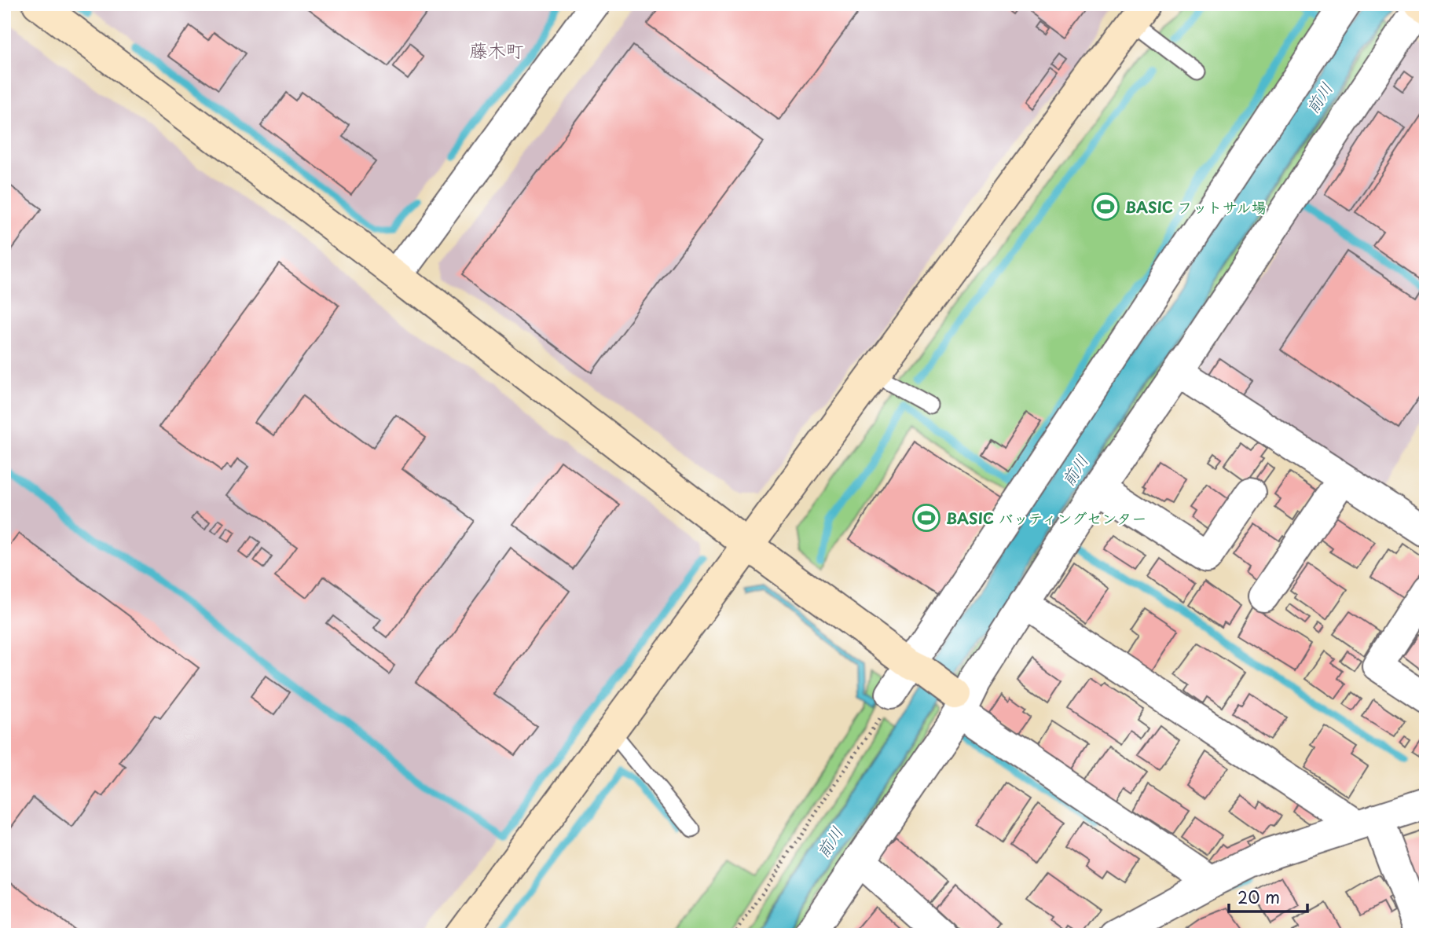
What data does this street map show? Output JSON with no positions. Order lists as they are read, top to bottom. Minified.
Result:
{"districts":["藤木町"],"water":["前川"],"places":{"sports":["BASIC フットサル場","BASIC バッティングセンター"]},"scale_bar":"20 m"}
